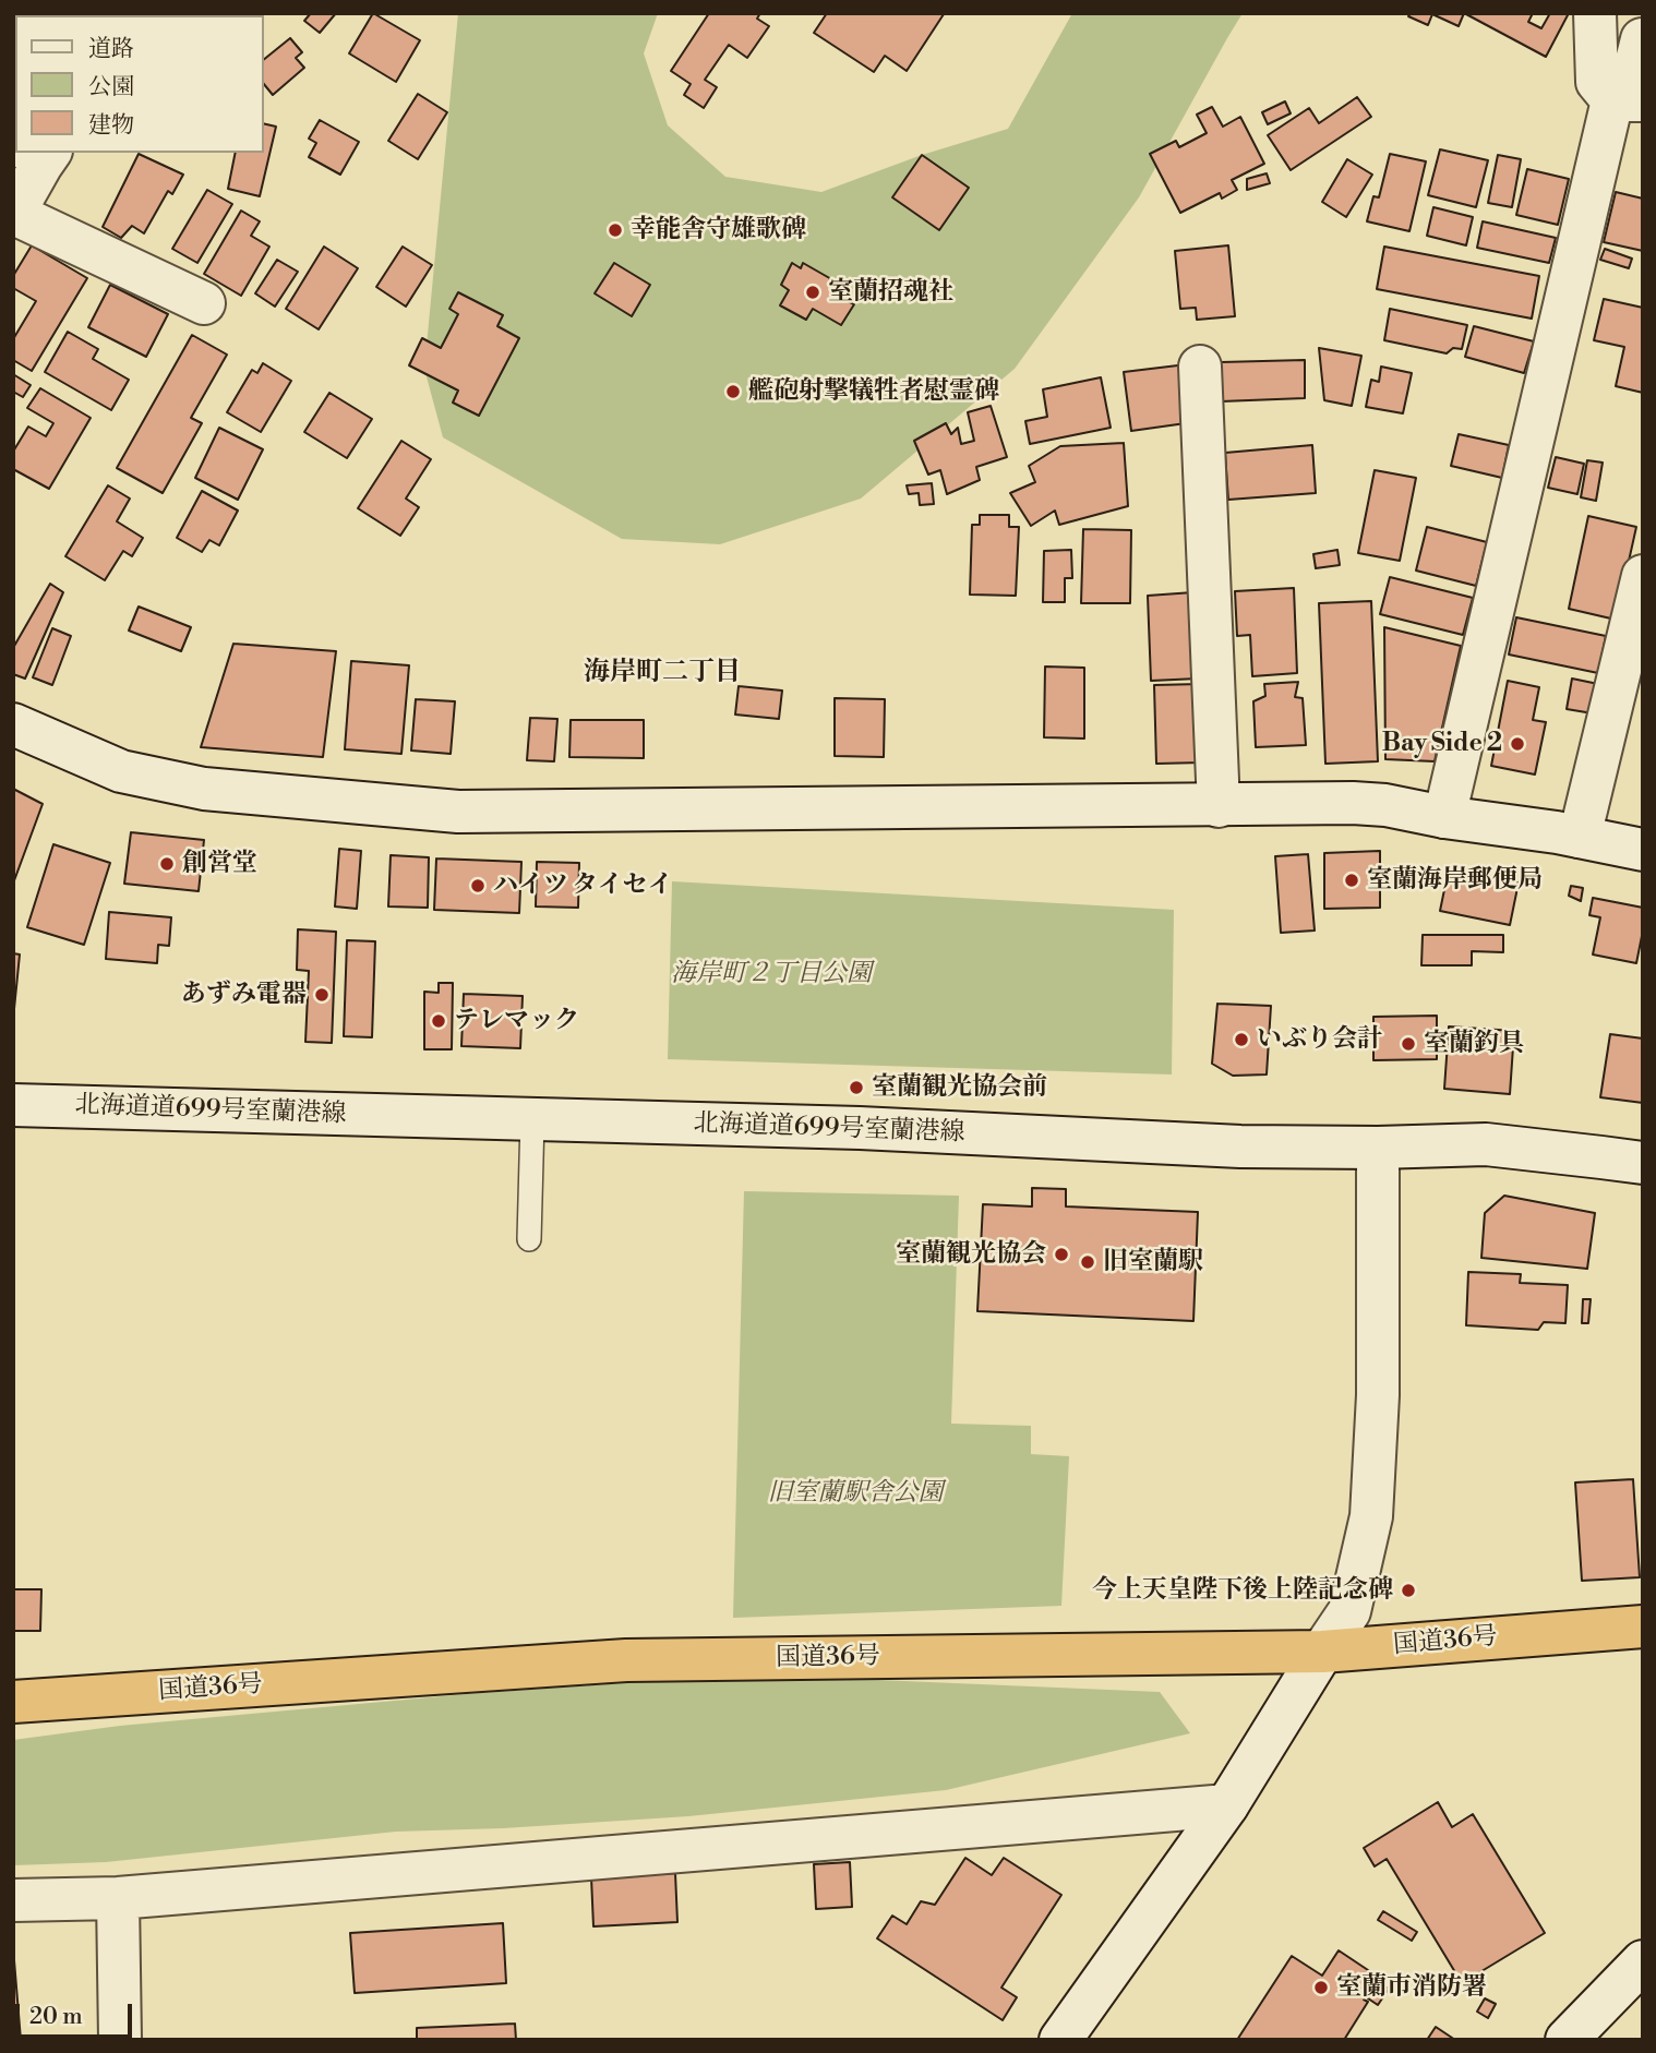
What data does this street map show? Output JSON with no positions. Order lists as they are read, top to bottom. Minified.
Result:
{"streets":{"highway":["国道36号"],"street":["北海道道699号室蘭港線"]},"districts":["海岸町二丁目"],"parks":["海岸町２丁目公園","旧室蘭駅舎公園"],"places":["幸能舎守雄歌碑","室蘭招魂社","艦砲射撃犠牲者慰霊碑","Bay Side 2","創営堂","室蘭海岸郵便局","ハイツ タイセイ","あずみ電器","テレマック","いぶり会計","室蘭釣具","室蘭観光協会前","室蘭観光協会","旧室蘭駅","今上天皇陛下後上陸記念碑","室蘭市消防署"],"legend":["道路","公園","建物"],"scale_bar":"20 m"}
